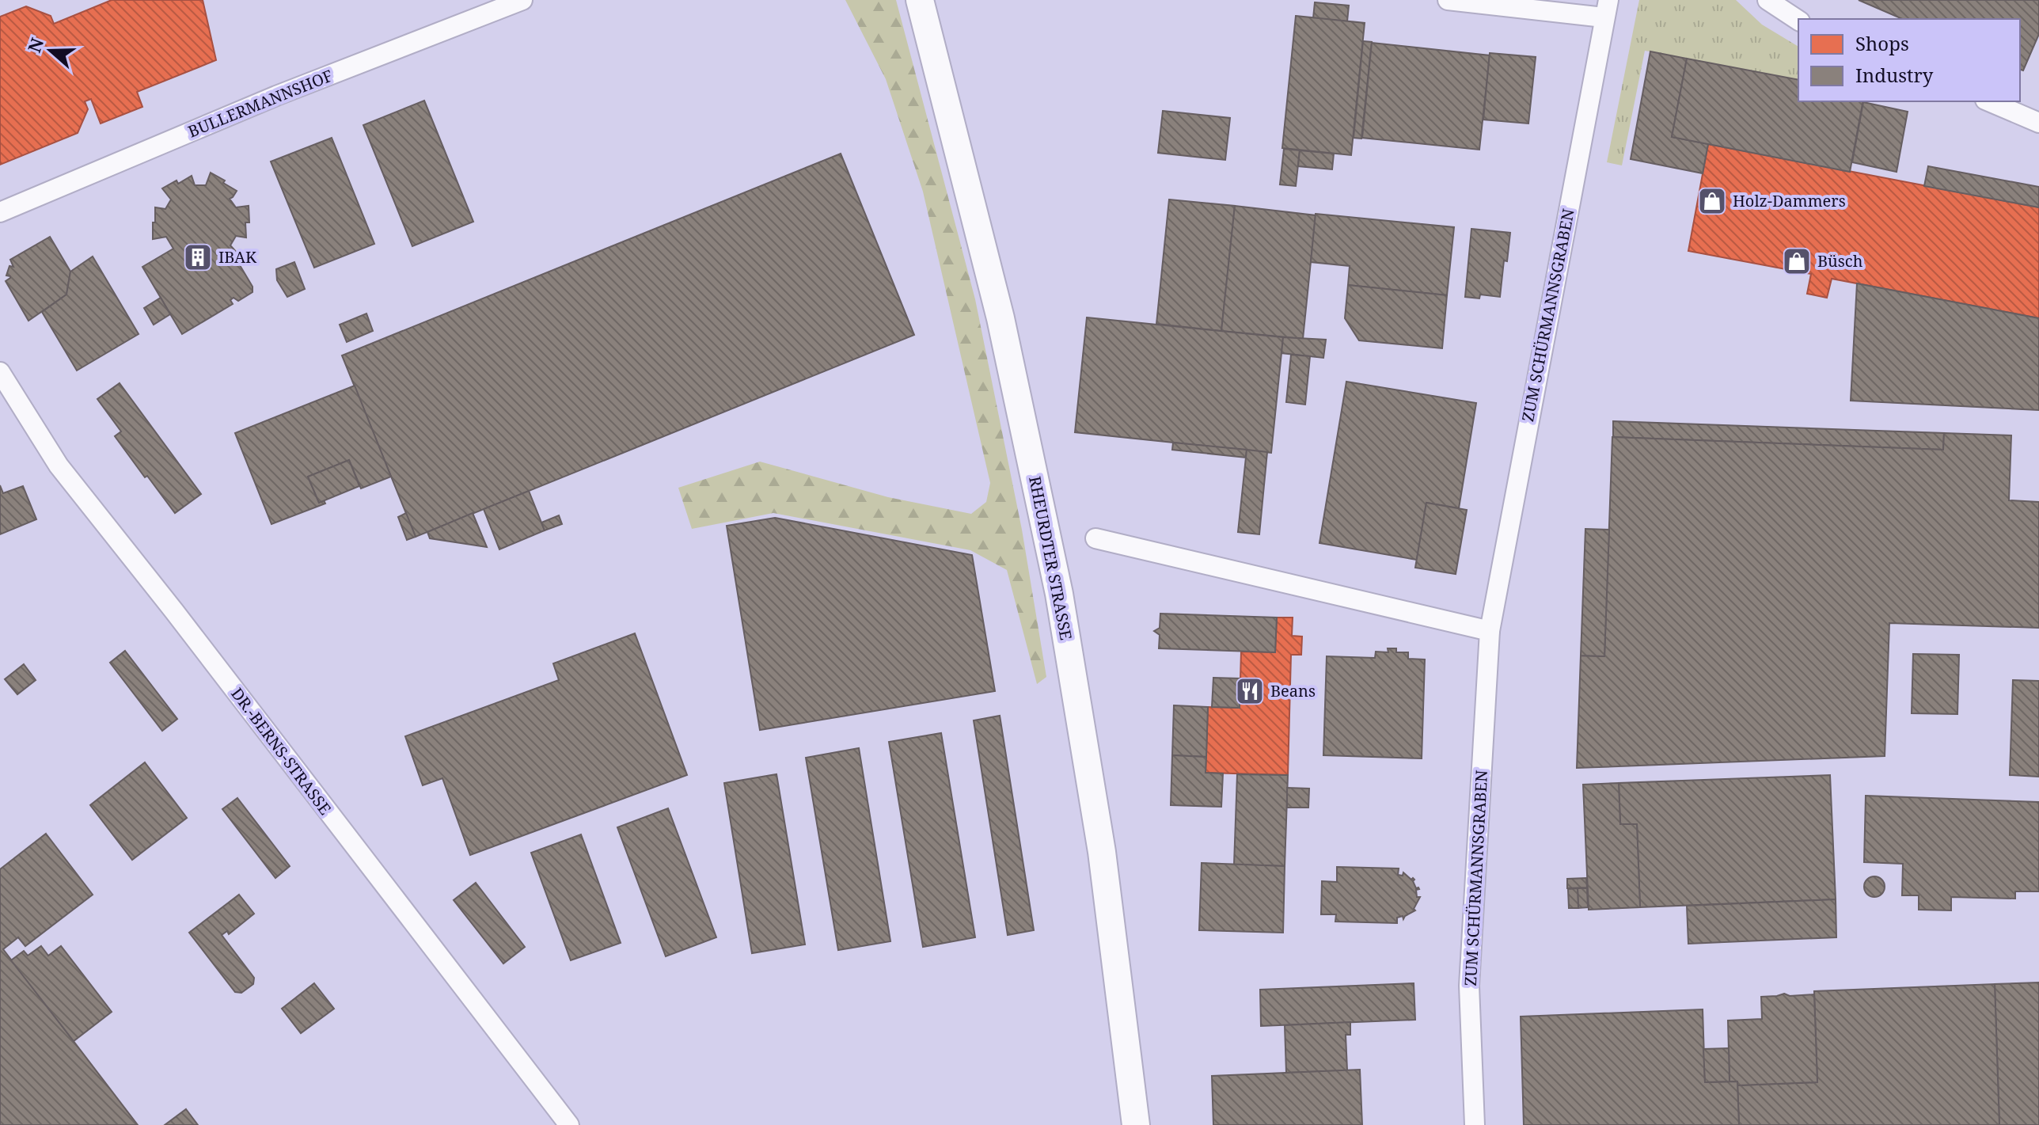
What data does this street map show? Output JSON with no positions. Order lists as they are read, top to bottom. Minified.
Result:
{"streets":{"main road":["RHEURDTER STRASSE"],"street":["BULLERMANNSHOF","ZUM SCHÜRMANNSGRABEN","DR.-BERNS-STRASSE"]},"places":{"shop":["Holz-Dammers","Büsch"],"building":["IBAK"],"restaurant":["Beans"]},"legend":["Shops","Industry"],"north":"left"}
